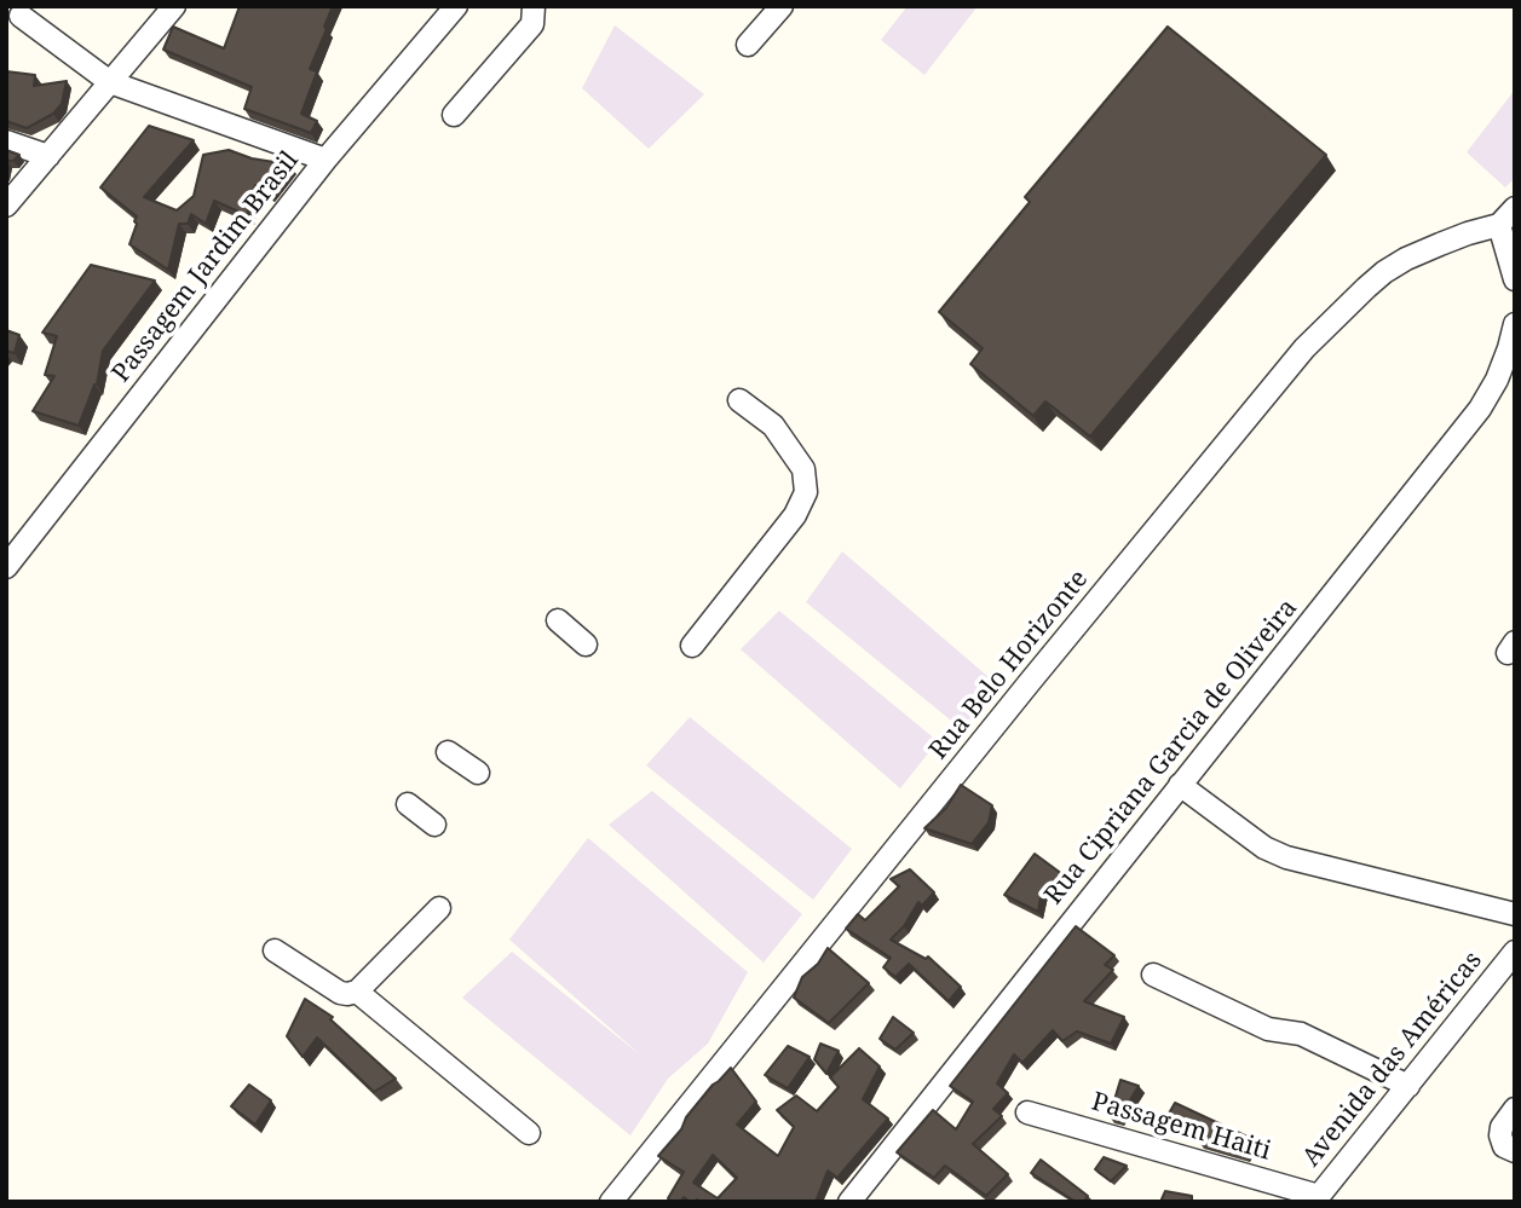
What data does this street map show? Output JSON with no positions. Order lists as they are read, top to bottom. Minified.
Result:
{"streets":{"street":["Passagem Jardim Brasil","Rua Belo Horizonte","Rua Cipriana Garcia de Oliveira","Avenida das Américas","Passagem Haiti"]},"crossings":[["Avenida das Américas","Passagem Haiti"]]}
